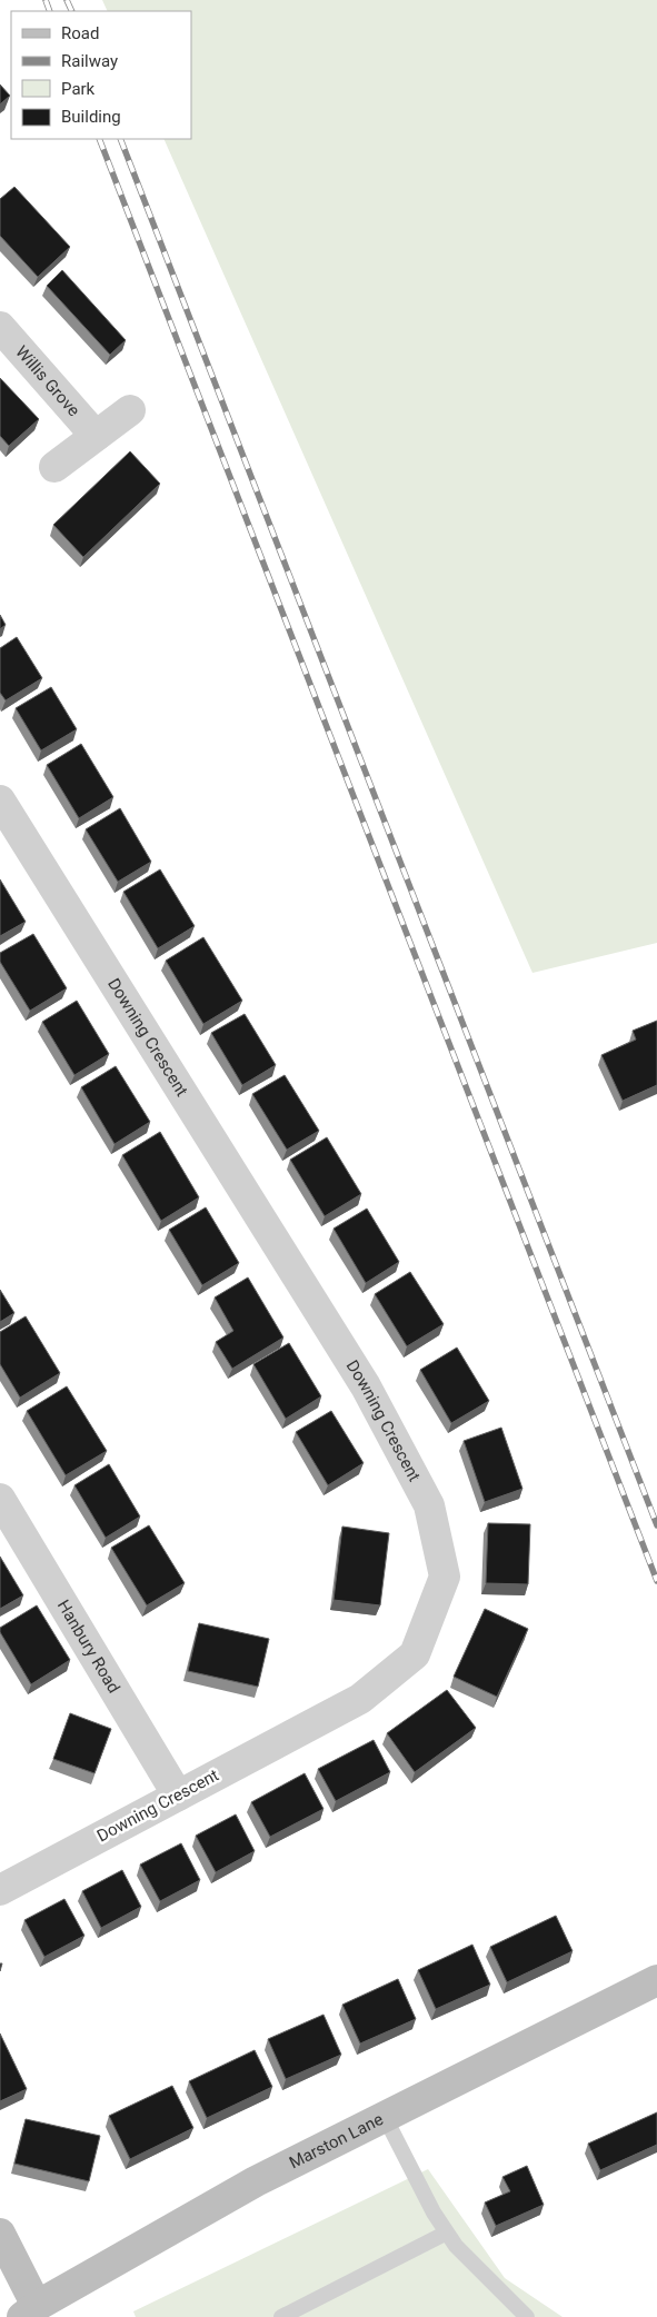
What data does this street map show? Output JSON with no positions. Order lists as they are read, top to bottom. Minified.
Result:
{"streets":{"street":["Willis Grove","Downing Crescent","Hanbury Road","Marston Lane"]},"crossings":[["Downing Crescent","Hanbury Road"]],"legend":["Road","Railway","Park","Building"]}
